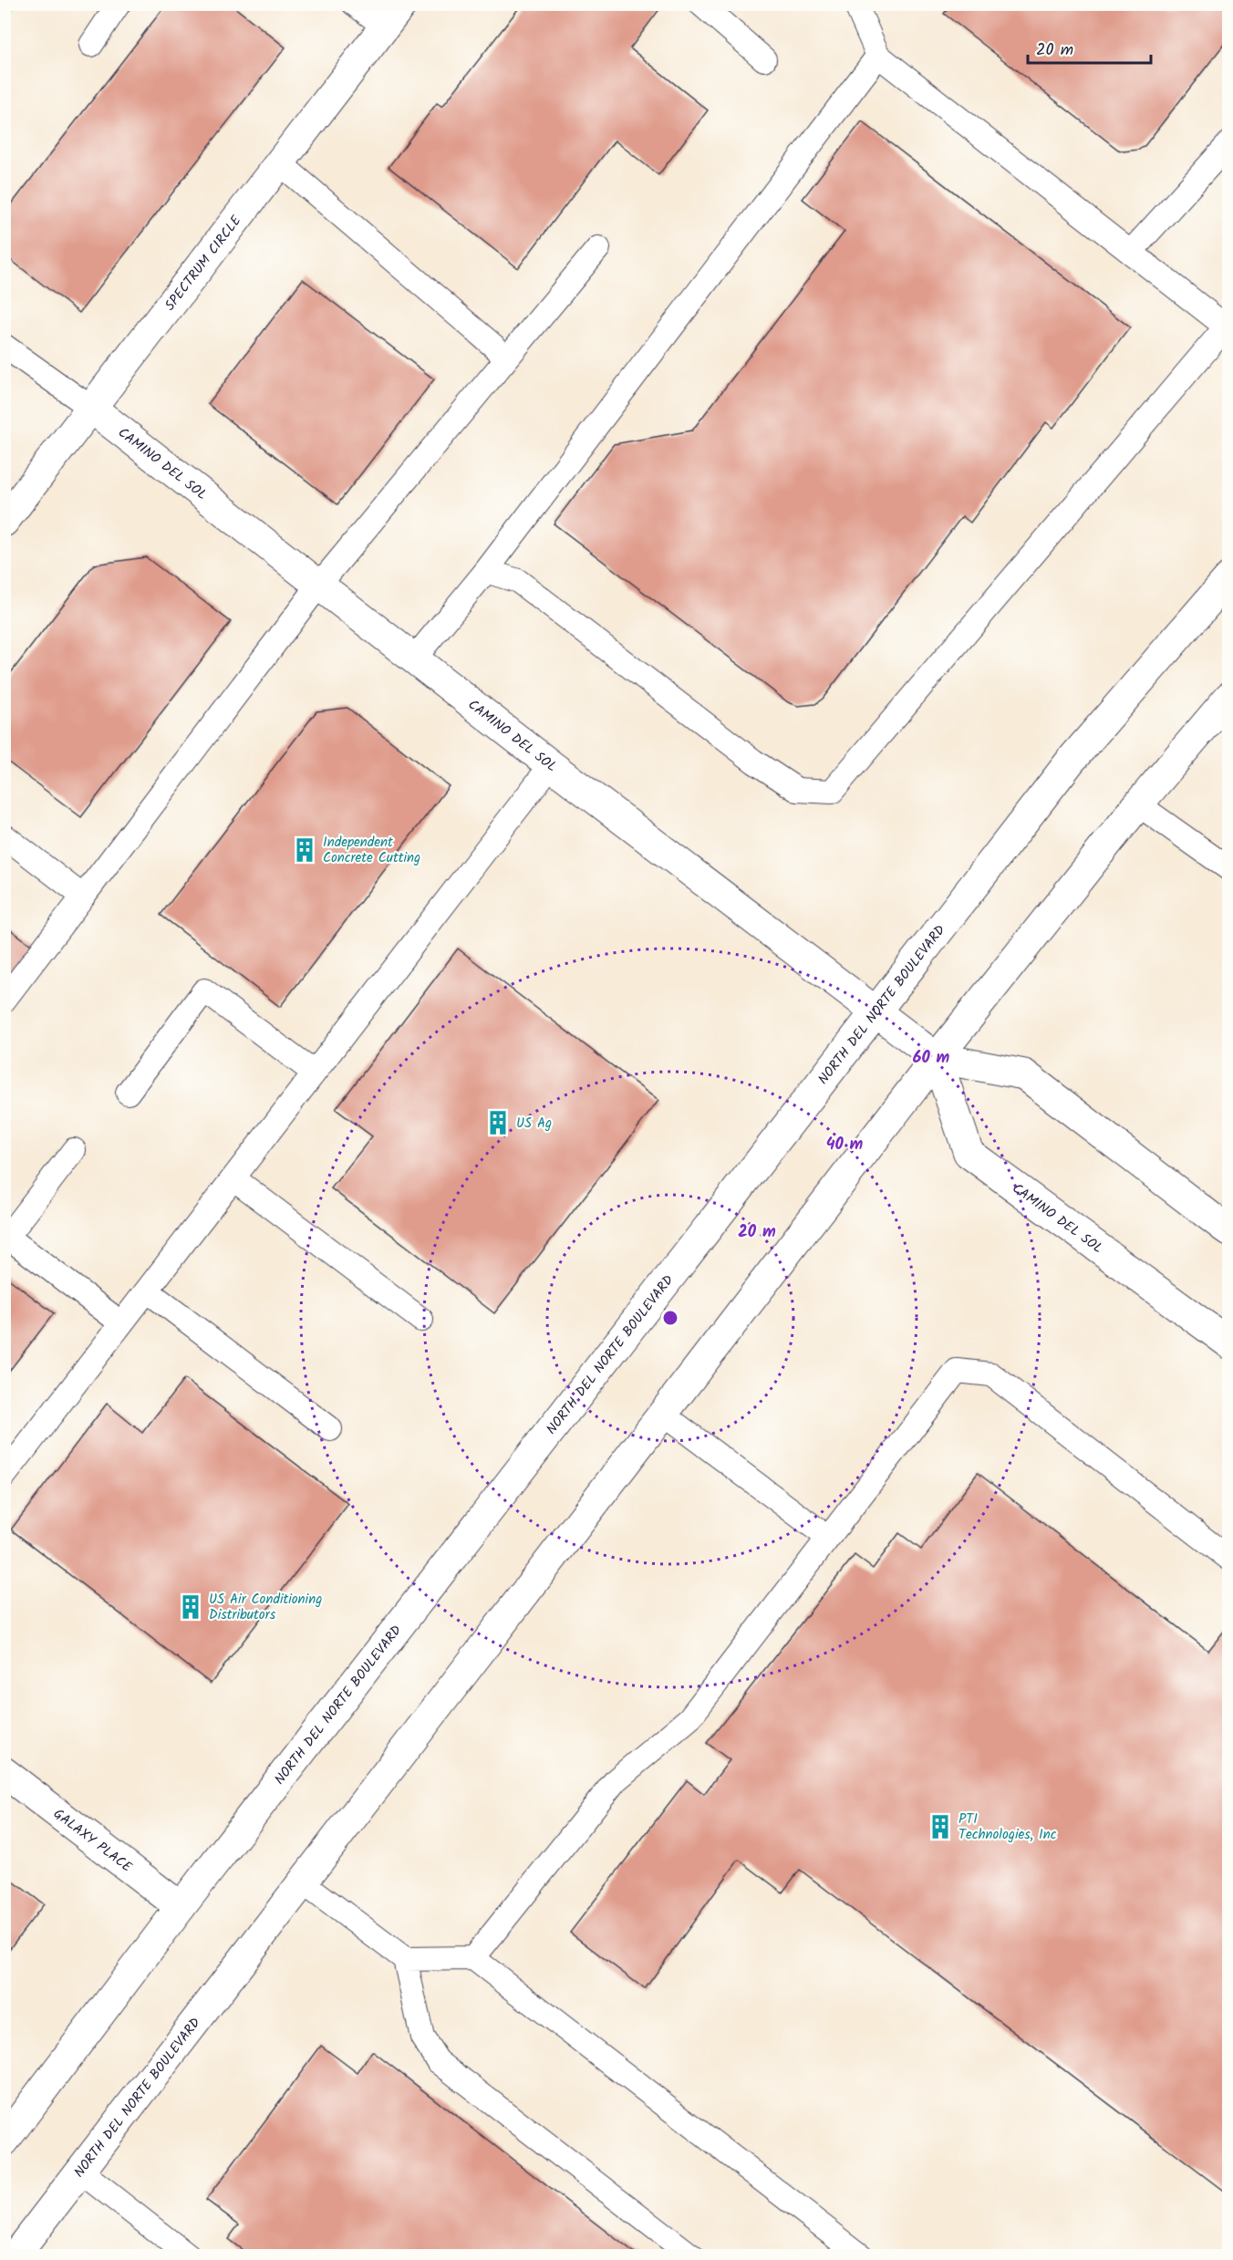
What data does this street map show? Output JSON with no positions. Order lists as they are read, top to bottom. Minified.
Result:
{"streets":{"street":["SPECTRUM CIRCLE","CAMINO DEL SOL","NORTH DEL NORTE BOULEVARD","GALAXY PLACE"]},"crossings":[["SPECTRUM CIRCLE","CAMINO DEL SOL"],["CAMINO DEL SOL","NORTH DEL NORTE BOULEVARD"],["NORTH DEL NORTE BOULEVARD","GALAXY PLACE"]],"places":{"building":["Independent Concrete Cutting","US Ag","US Air Conditioning Distributors","PTI Technologies, Inc"]},"scale_bar":"20 m","rings":["60 m","40 m","20 m"]}
